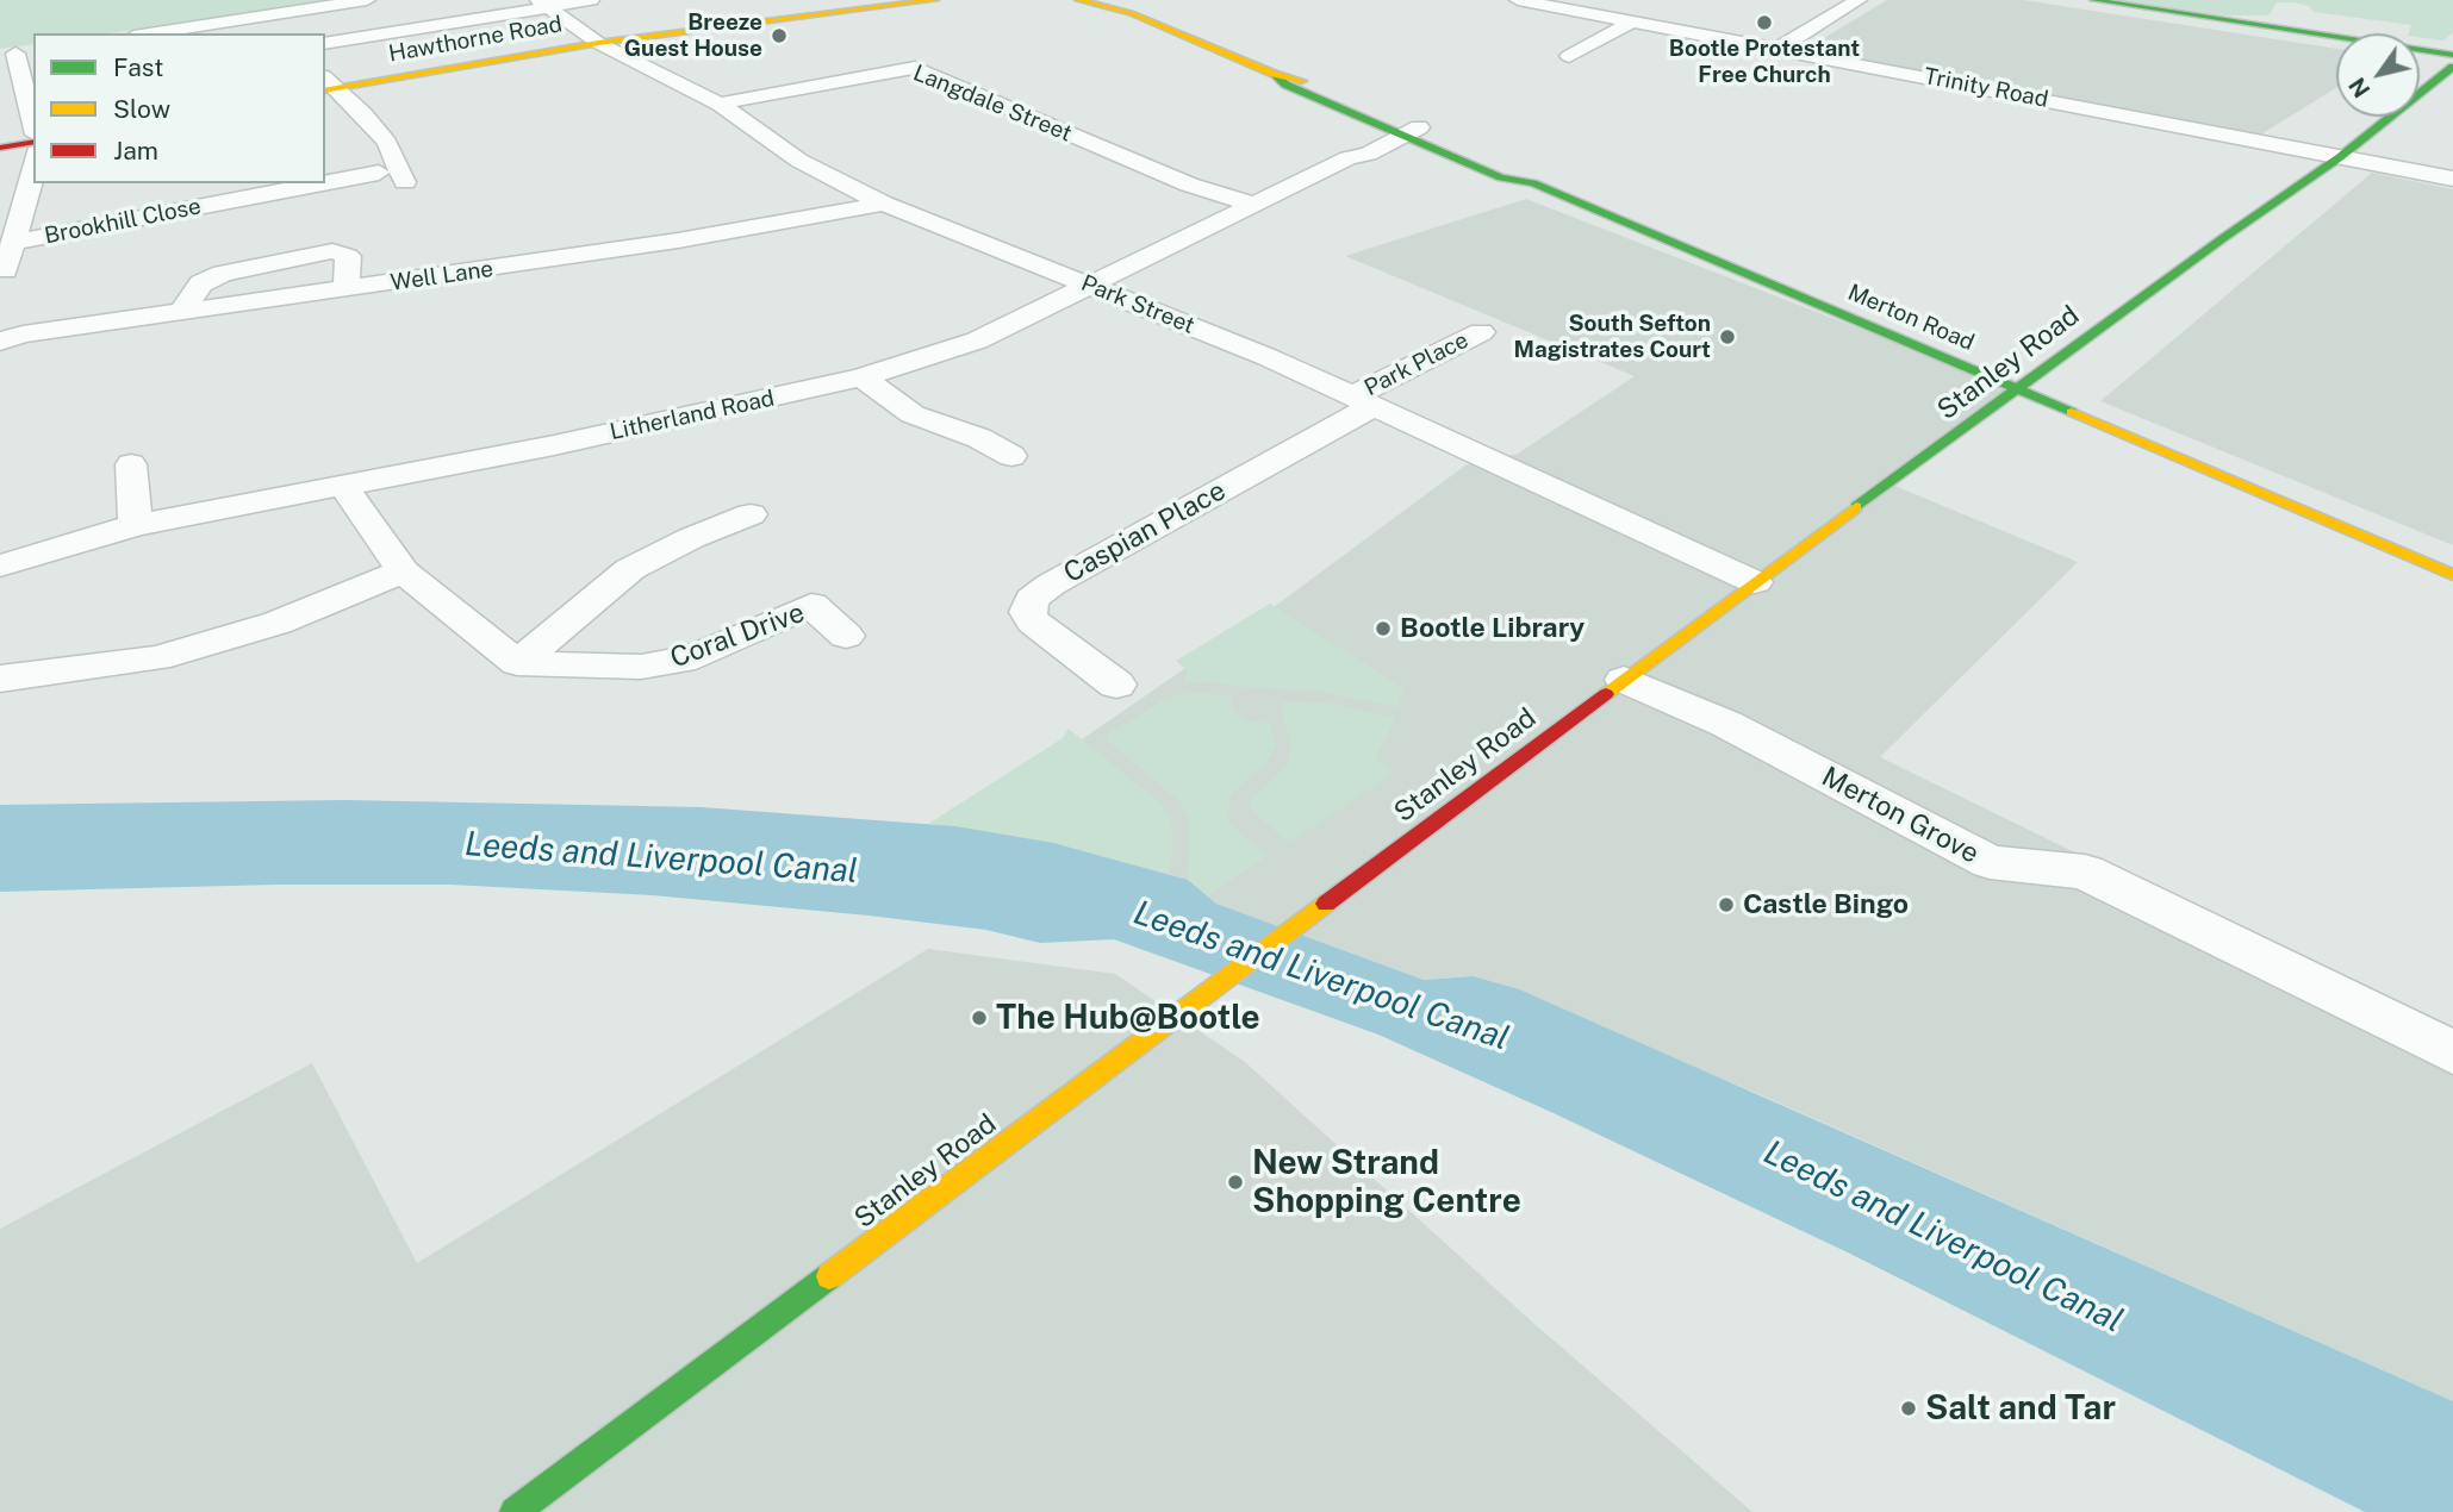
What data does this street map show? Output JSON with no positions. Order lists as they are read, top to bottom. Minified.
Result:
{"streets":{"main road":["Hawthorne Road","Merton Road","Stanley Road"],"street":["Trinity Road","Langdale Street","Brookhill Close","Well Lane","Park Street","Park Place","Litherland Road","Caspian Place","Coral Drive","Merton Grove"]},"crossings":[["Hawthorne Road","Park Street"],["Trinity Road","Stanley Road"],["Langdale Street","Park Street"],["Langdale Street","Litherland Road"],["Well Lane","Park Street"],["Park Street","Stanley Road"],["Park Street","Park Place"],["Park Street","Litherland Road"],["Park Street","Caspian Place"],["Merton Road","Stanley Road"],["Merton Road","Litherland Road"],["Stanley Road","Merton Grove"],["Park Place","Caspian Place"]],"water":["Leeds and Liverpool Canal"],"places":["Bootle Protestant Free Church","Breeze Guest House","South Sefton Magistrates Court","Bootle Library","Castle Bingo","The Hub@Bootle","New Strand Shopping Centre","Salt and Tar"],"legend":["Fast","Slow","Jam"],"north":"bottom left"}
